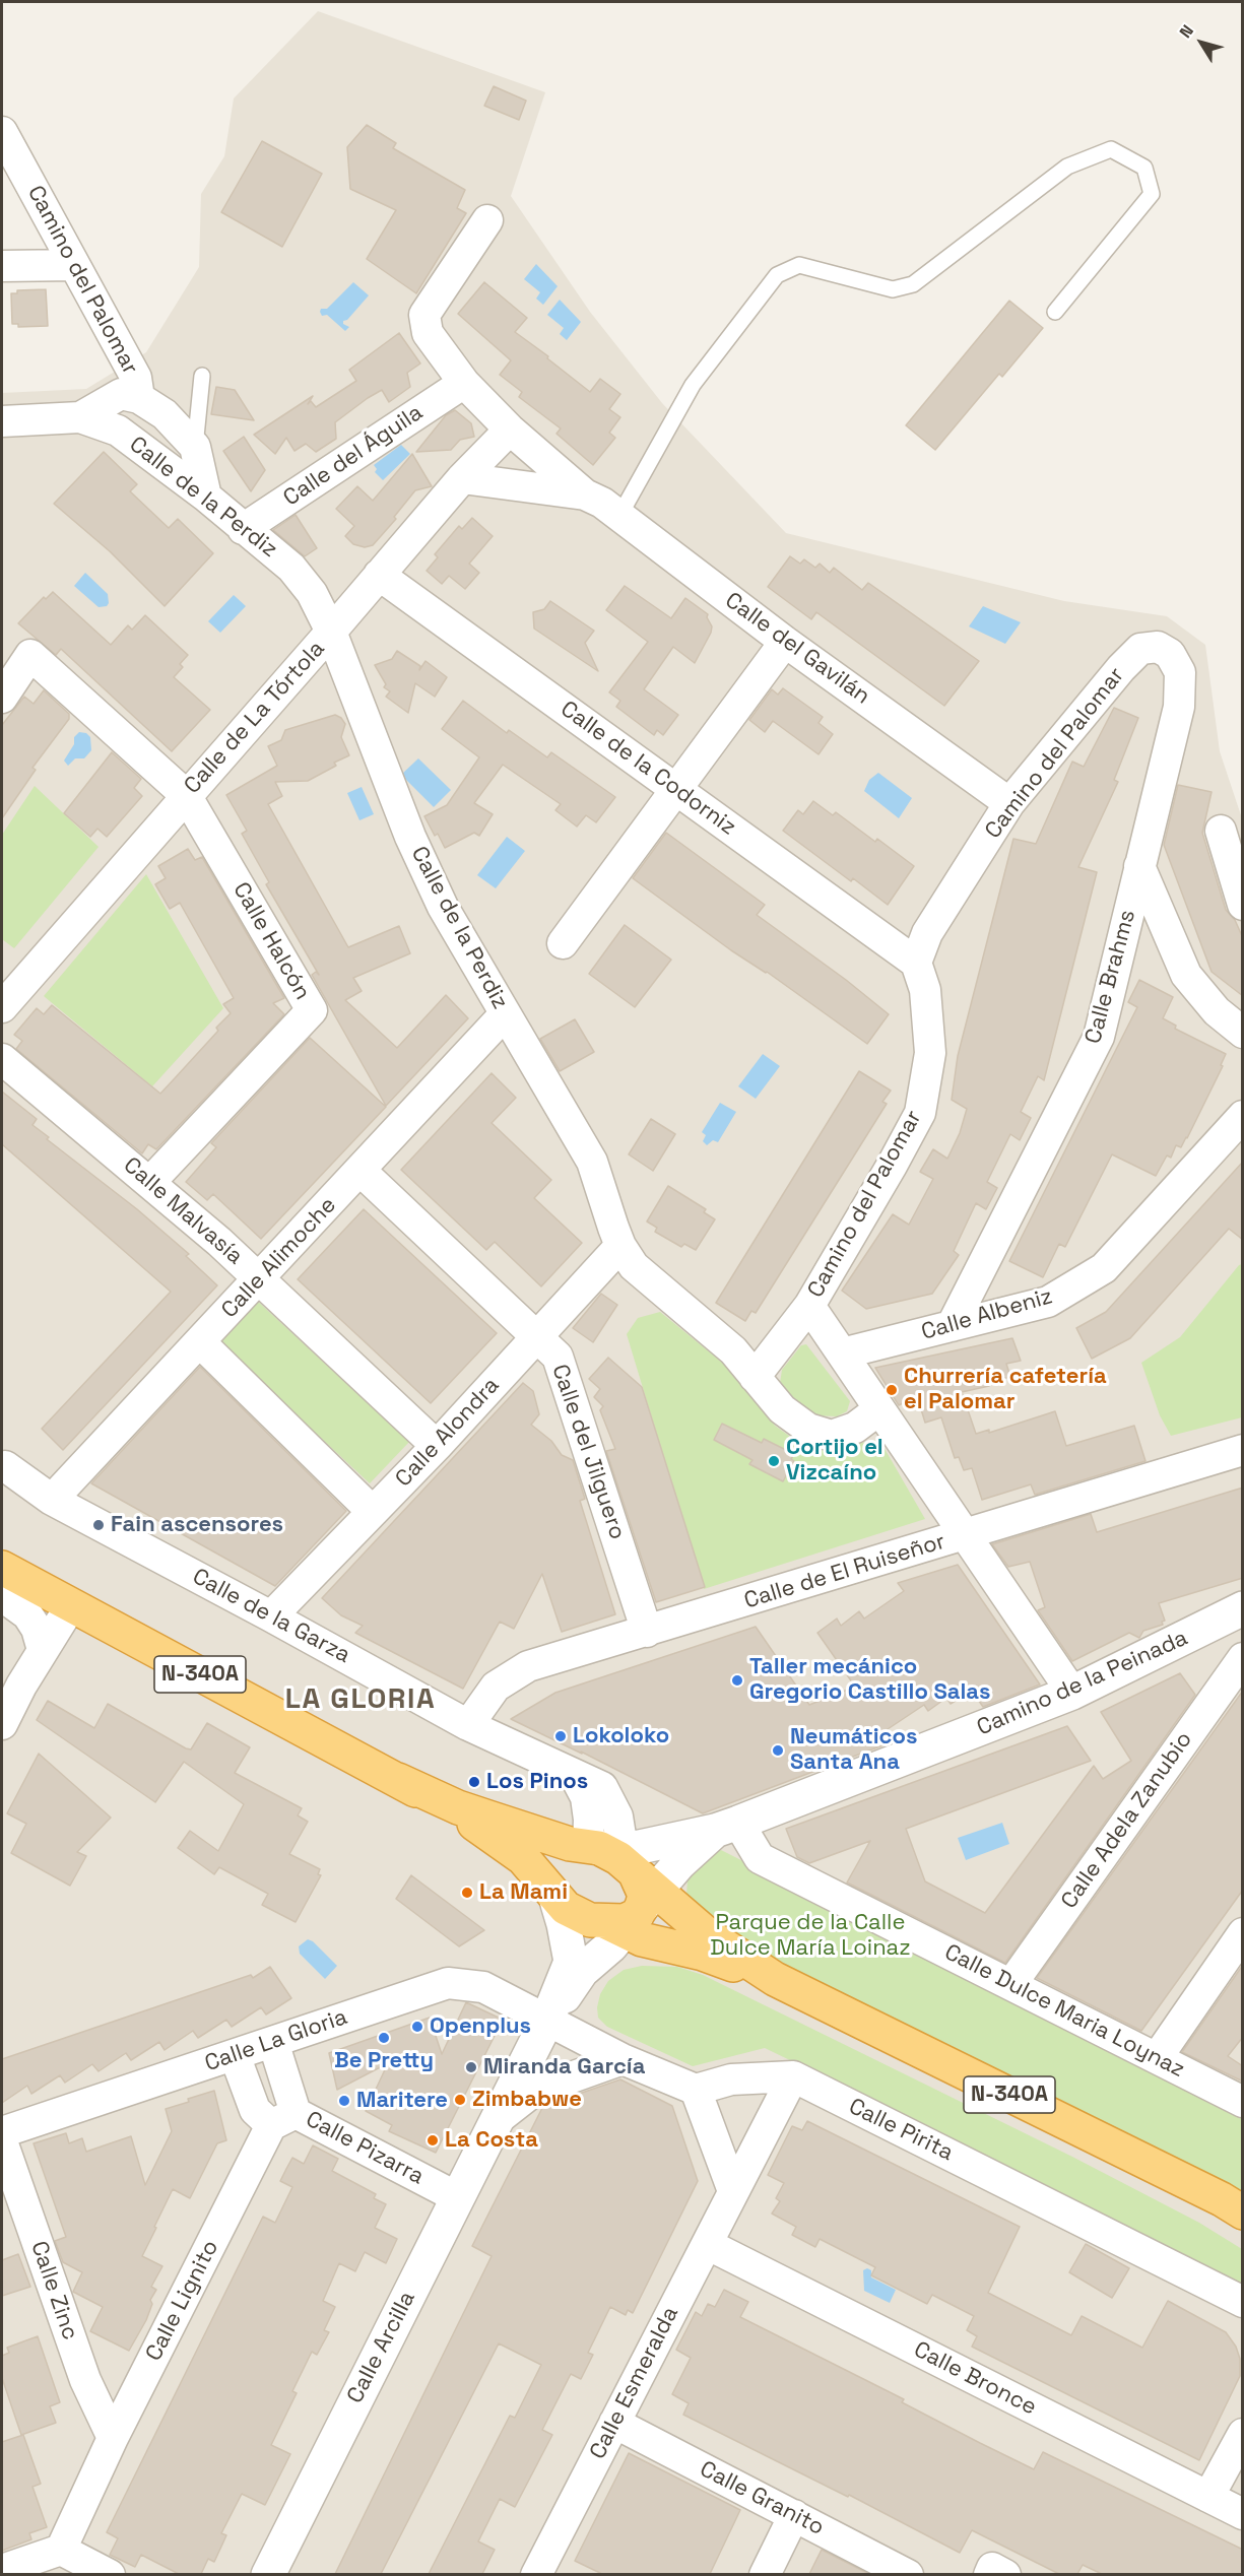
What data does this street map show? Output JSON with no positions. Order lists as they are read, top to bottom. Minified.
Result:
{"streets":{"highway":["N-340A"],"street":["Camino del Palomar","Calle del Águila","Calle de la Perdiz","Calle del Gavilán","Calle de La Tórtola","Calle de la Codorniz","Calle Halcón","Calle Brahms","Calle Malvasía","Calle Alimoche","Calle Albeniz","Calle Alondra","Calle del Jilguero","Calle de El Ruiseñor","Calle de la Garza","Camino de la Peinada","Calle Adela Zanubio","Calle Dulce Maria Loynaz","Calle La Gloria","Calle Pirita","Calle Pizarra","Calle Zinc","Calle Lignito","Calle Arcilla","Calle Bronce","Calle Esmeralda","Calle Granito"]},"crossings":[["Camino del Palomar","Calle de la Perdiz"],["Camino del Palomar","Calle del Gavilán"],["Camino del Palomar","Calle de la Codorniz"],["Camino del Palomar","Calle Brahms"],["Camino del Palomar","Calle Albeniz"],["Camino del Palomar","Calle de El Ruiseñor"],["Camino del Palomar","Camino de la Peinada"],["Calle del Águila","Calle de la Perdiz"],["Calle del Águila","Calle del Gavilán"],["Calle de la Perdiz","Calle de La Tórtola"],["Calle de la Perdiz","Calle Alimoche"],["Calle de la Perdiz","Calle Alondra"],["Calle del Gavilán","Calle de La Tórtola"],["Calle de La Tórtola","Calle de la Codorniz"],["Calle de La Tórtola","Calle Halcón"],["Calle Halcón","Calle Malvasía"],["Calle Brahms","Calle Albeniz"],["Calle Malvasía","Calle Alimoche"],["Calle Malvasía","Calle Alondra"],["Calle Alimoche","Calle del Jilguero"],["Calle Alimoche","Calle de la Garza"],["Calle Alondra","Calle del Jilguero"],["Calle Alondra","Calle de la Garza"],["Calle del Jilguero","Calle de El Ruiseñor"],["Calle de El Ruiseñor","Calle de la Garza"],["Calle de la Garza","N-340A"],["Calle de la Garza","Camino de la Peinada"],["Calle de la Garza","Calle Arcilla"],["N-340A","Camino de la Peinada"],["N-340A","Calle Arcilla"],["Camino de la Peinada","Calle Dulce Maria Loynaz"],["Camino de la Peinada","Calle Arcilla"],["Calle Adela Zanubio","Calle Dulce Maria Loynaz"],["Calle La Gloria","Calle Arcilla"],["Calle Pirita","Calle Esmeralda"],["Calle Pizarra","Calle Lignito"],["Calle Pizarra","Calle Arcilla"],["Calle Zinc","Calle Lignito"],["Calle Bronce","Calle Esmeralda"],["Calle Esmeralda","Calle Granito"]],"districts":["LA GLORIA"],"parks":["Parque de la Calle Dulce María Loinaz"],"places":["Churrería cafetería el Palomar","Cortijo el Vizcaíno","Fain ascensores","Taller mecánico Gregorio Castillo Salas","Lokoloko","Neumáticos Santa Ana","Los Pinos","La Mami","Openplus","Be Pretty","Miranda García","Zimbabwe","Maritere","La Costa"],"north":"top left"}
